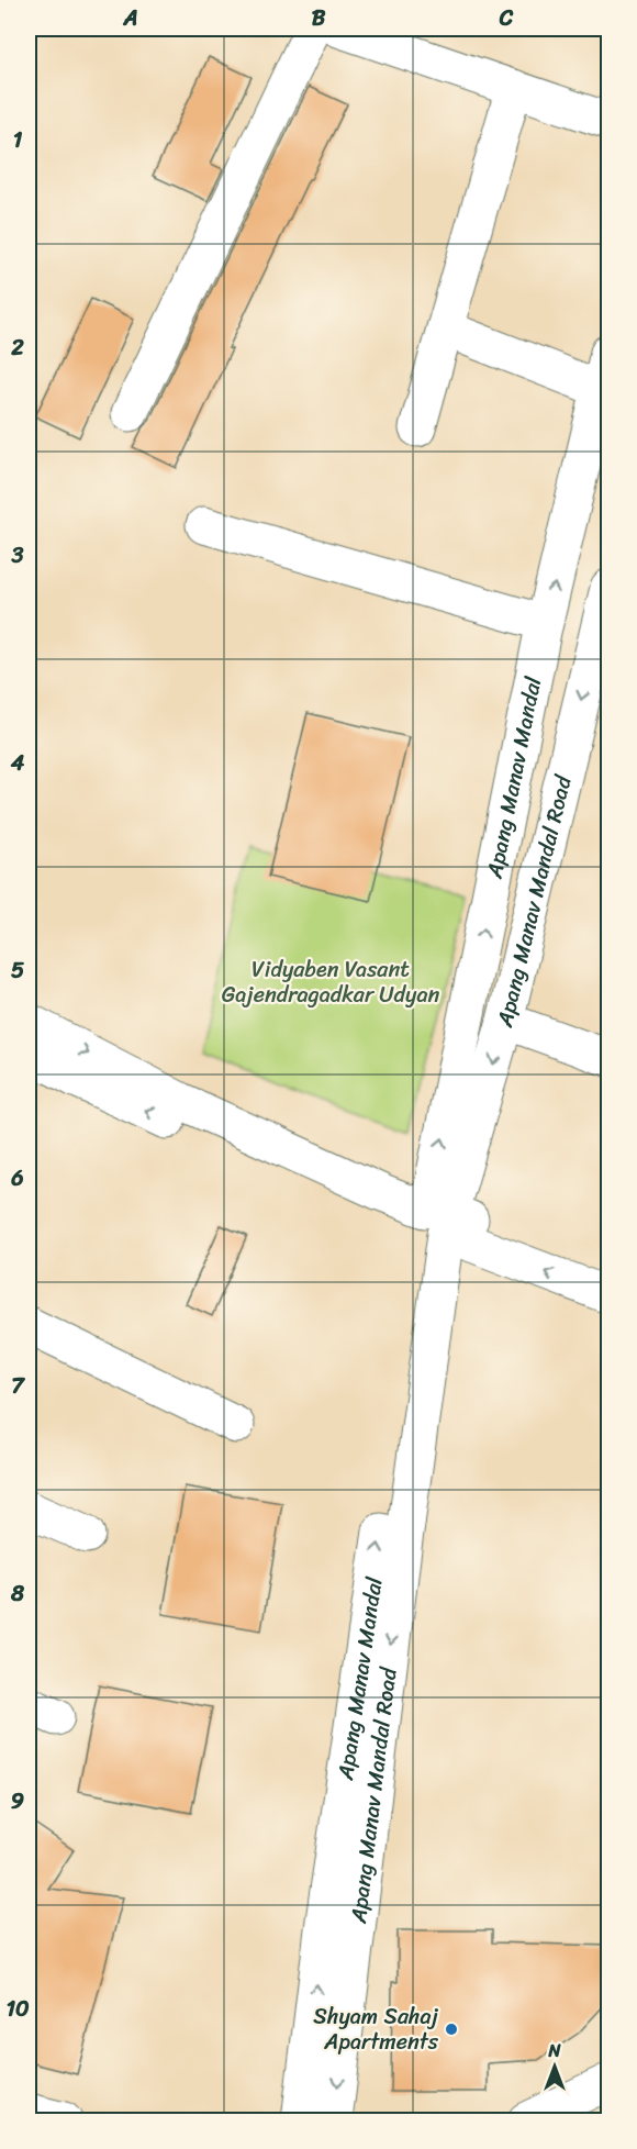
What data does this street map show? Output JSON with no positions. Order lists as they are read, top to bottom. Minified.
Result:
{"streets":{"street":["Apang Manav Mandal","Apang Manav Mandal Road"]},"crossings":[["Apang Manav Mandal","Apang Manav Mandal Road"]],"one_way":["Apang Manav Mandal","Apang Manav Mandal Road"],"parks":["Vidyaben Vasant Gajendragadkar Udyan"],"places":["Shyam Sahaj Apartments"],"north":"top","grid":{"columns":["A","B","C"],"rows":["1","2","3","4","5","6","7","8","9","10"]}}
